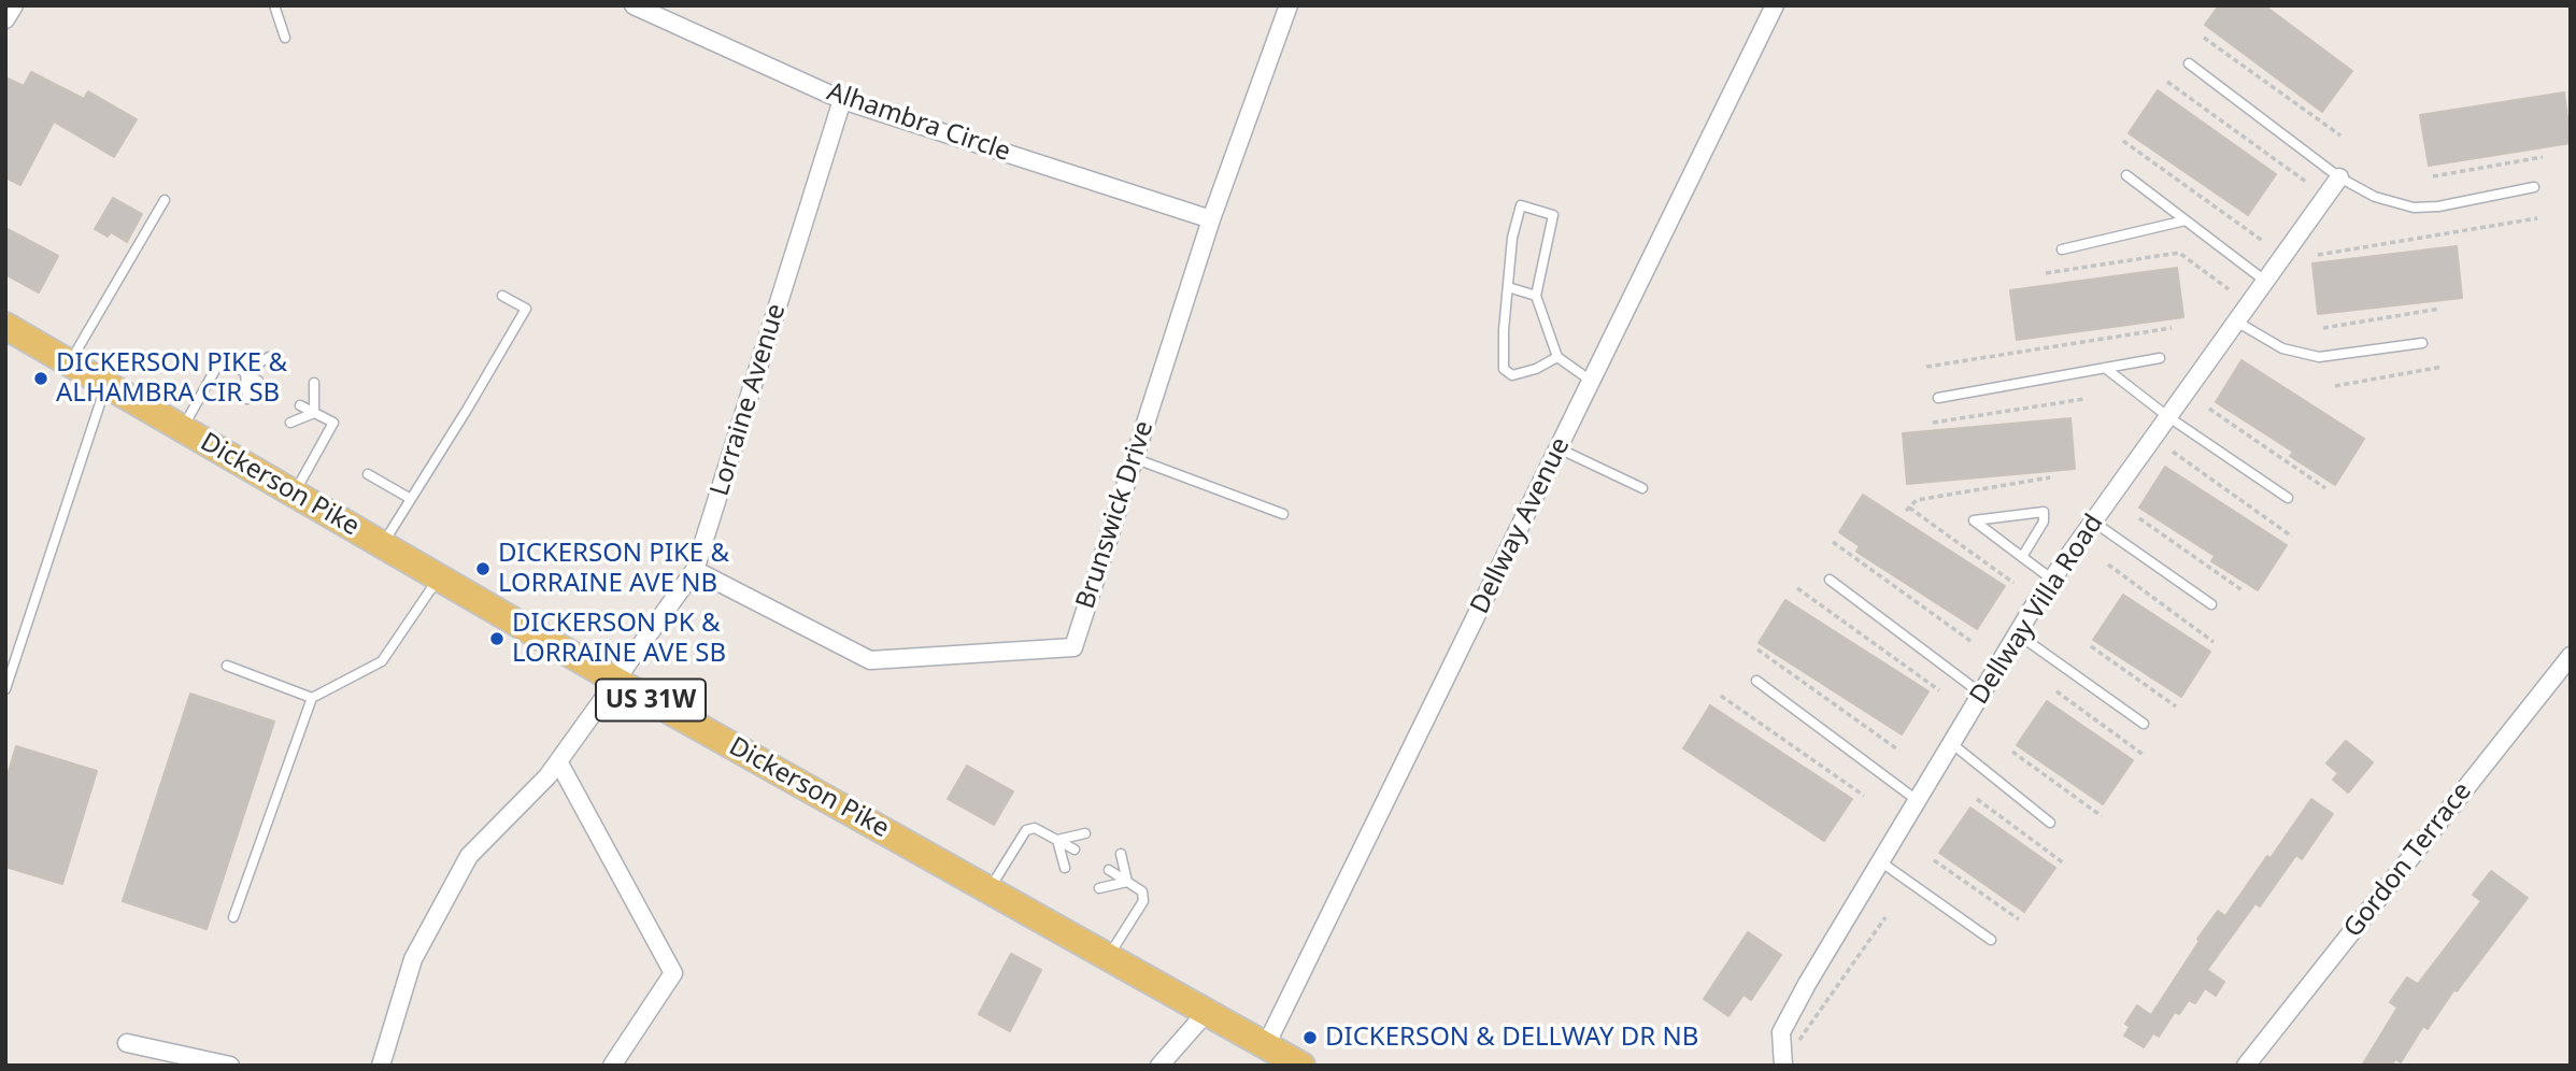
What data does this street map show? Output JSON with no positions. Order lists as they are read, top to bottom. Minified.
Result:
{"streets":{"main road":["Dickerson Pike","US 31W"],"street":["Alhambra Circle","Lorraine Avenue","Brunswick Drive","Dellway Avenue","Dellway Villa Road","Gordon Terrace"]},"crossings":[["Alhambra Circle","Lorraine Avenue"],["Alhambra Circle","Brunswick Drive"],["Lorraine Avenue","Dickerson Pike"],["Lorraine Avenue","Brunswick Drive"],["Dickerson Pike","Dellway Avenue"]],"places":["DICKERSON PIKE & ALHAMBRA CIR SB","DICKERSON PIKE & LORRAINE AVE NB","DICKERSON PK & LORRAINE AVE SB","DICKERSON & DELLWAY DR NB"]}
